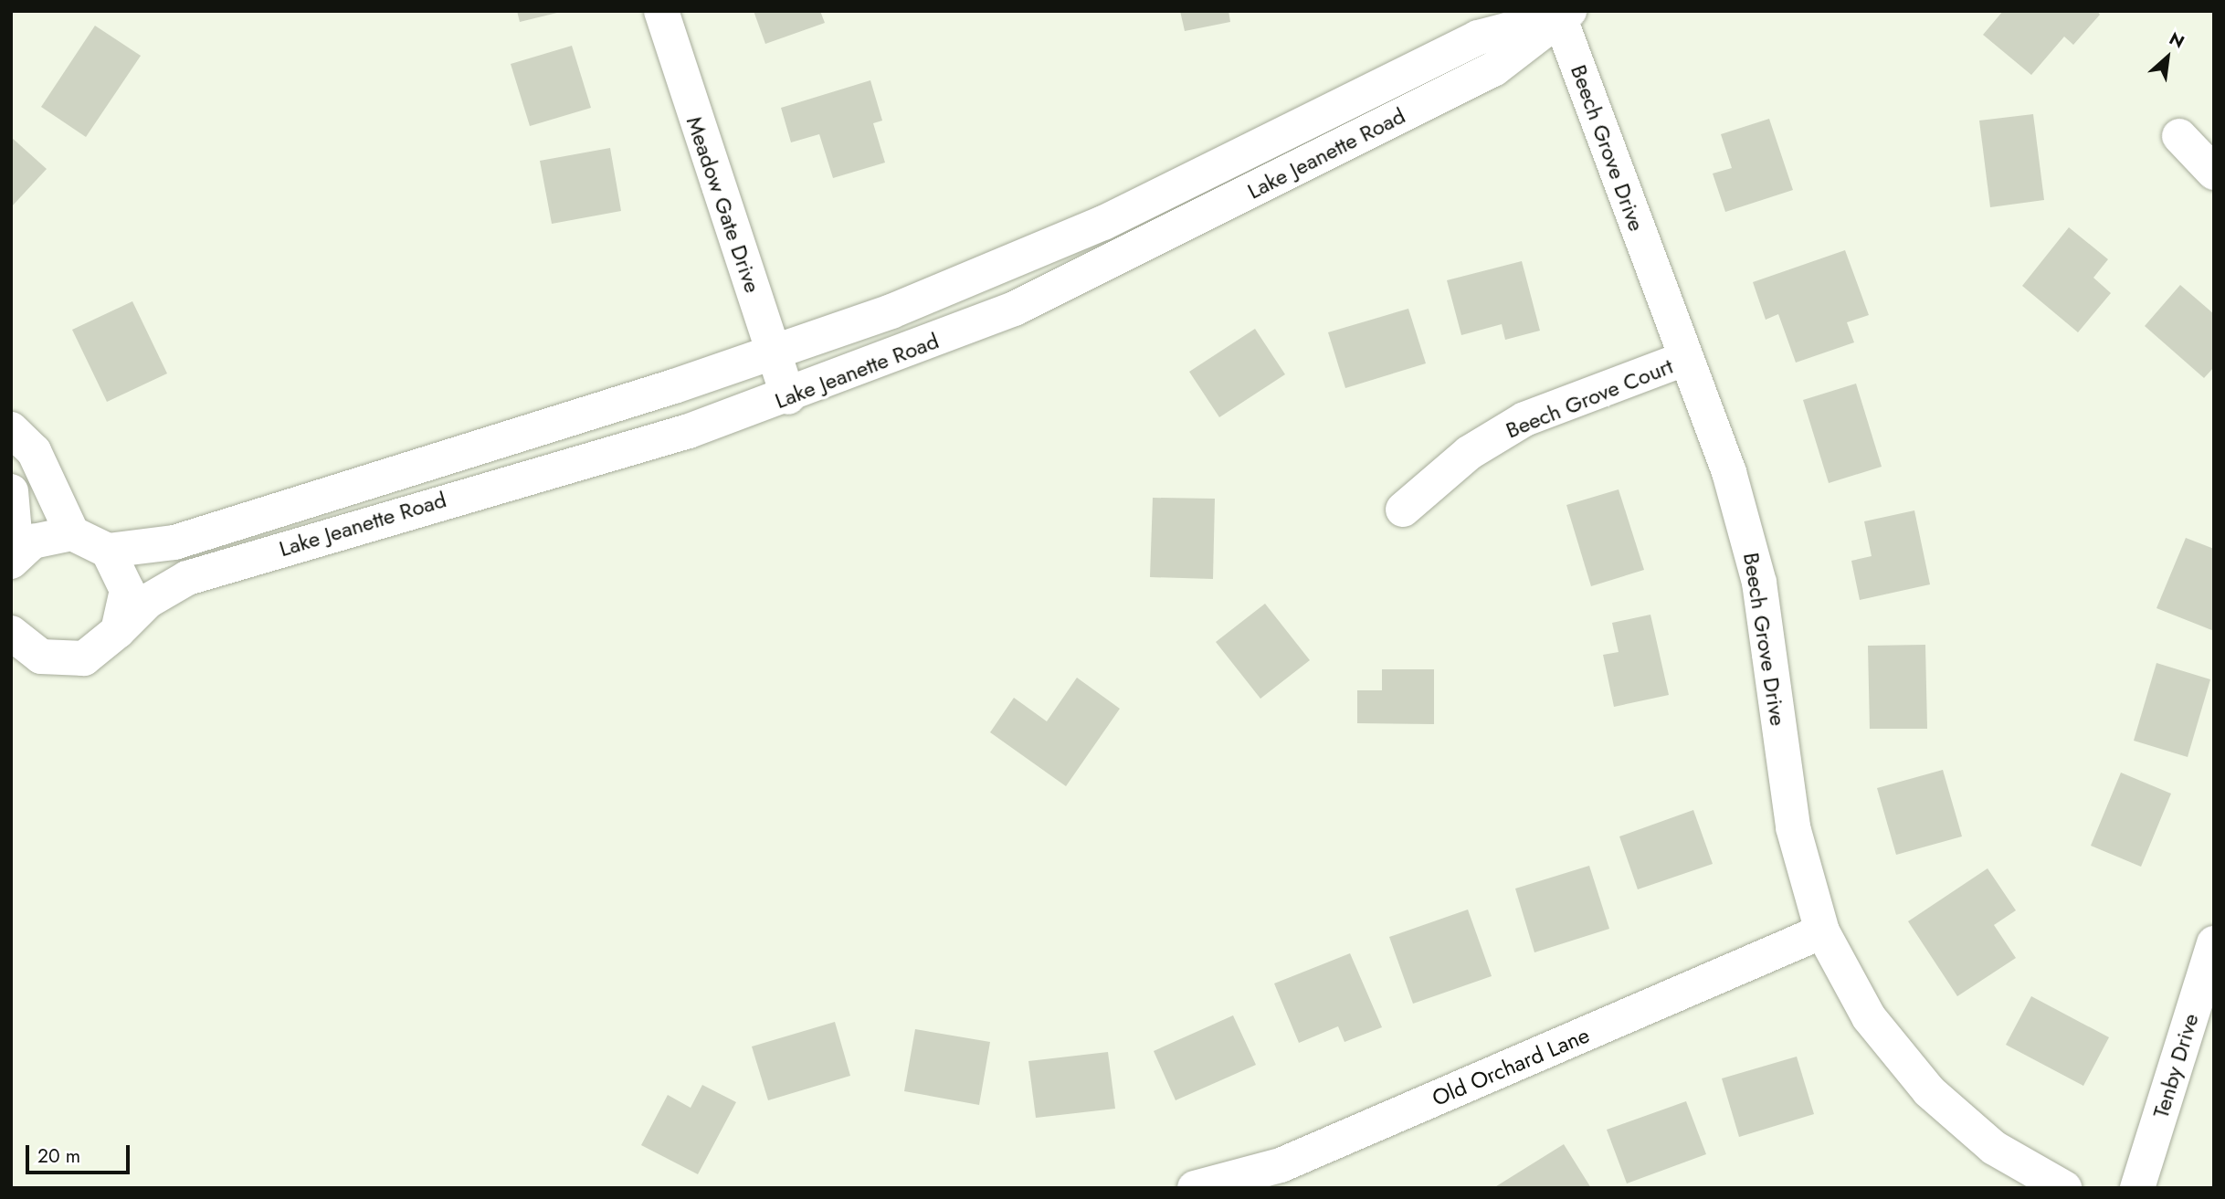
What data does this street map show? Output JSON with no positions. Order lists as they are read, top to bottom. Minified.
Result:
{"streets":{"street":["Beech Grove Drive","Lake Jeanette Road","Meadow Gate Drive","Beech Grove Court","Tenby Drive","Old Orchard Lane"]},"crossings":[["Beech Grove Drive","Lake Jeanette Road"],["Beech Grove Drive","Beech Grove Court"],["Beech Grove Drive","Old Orchard Lane"],["Lake Jeanette Road","Meadow Gate Drive"]],"scale_bar":"20 m","north":"top right"}
